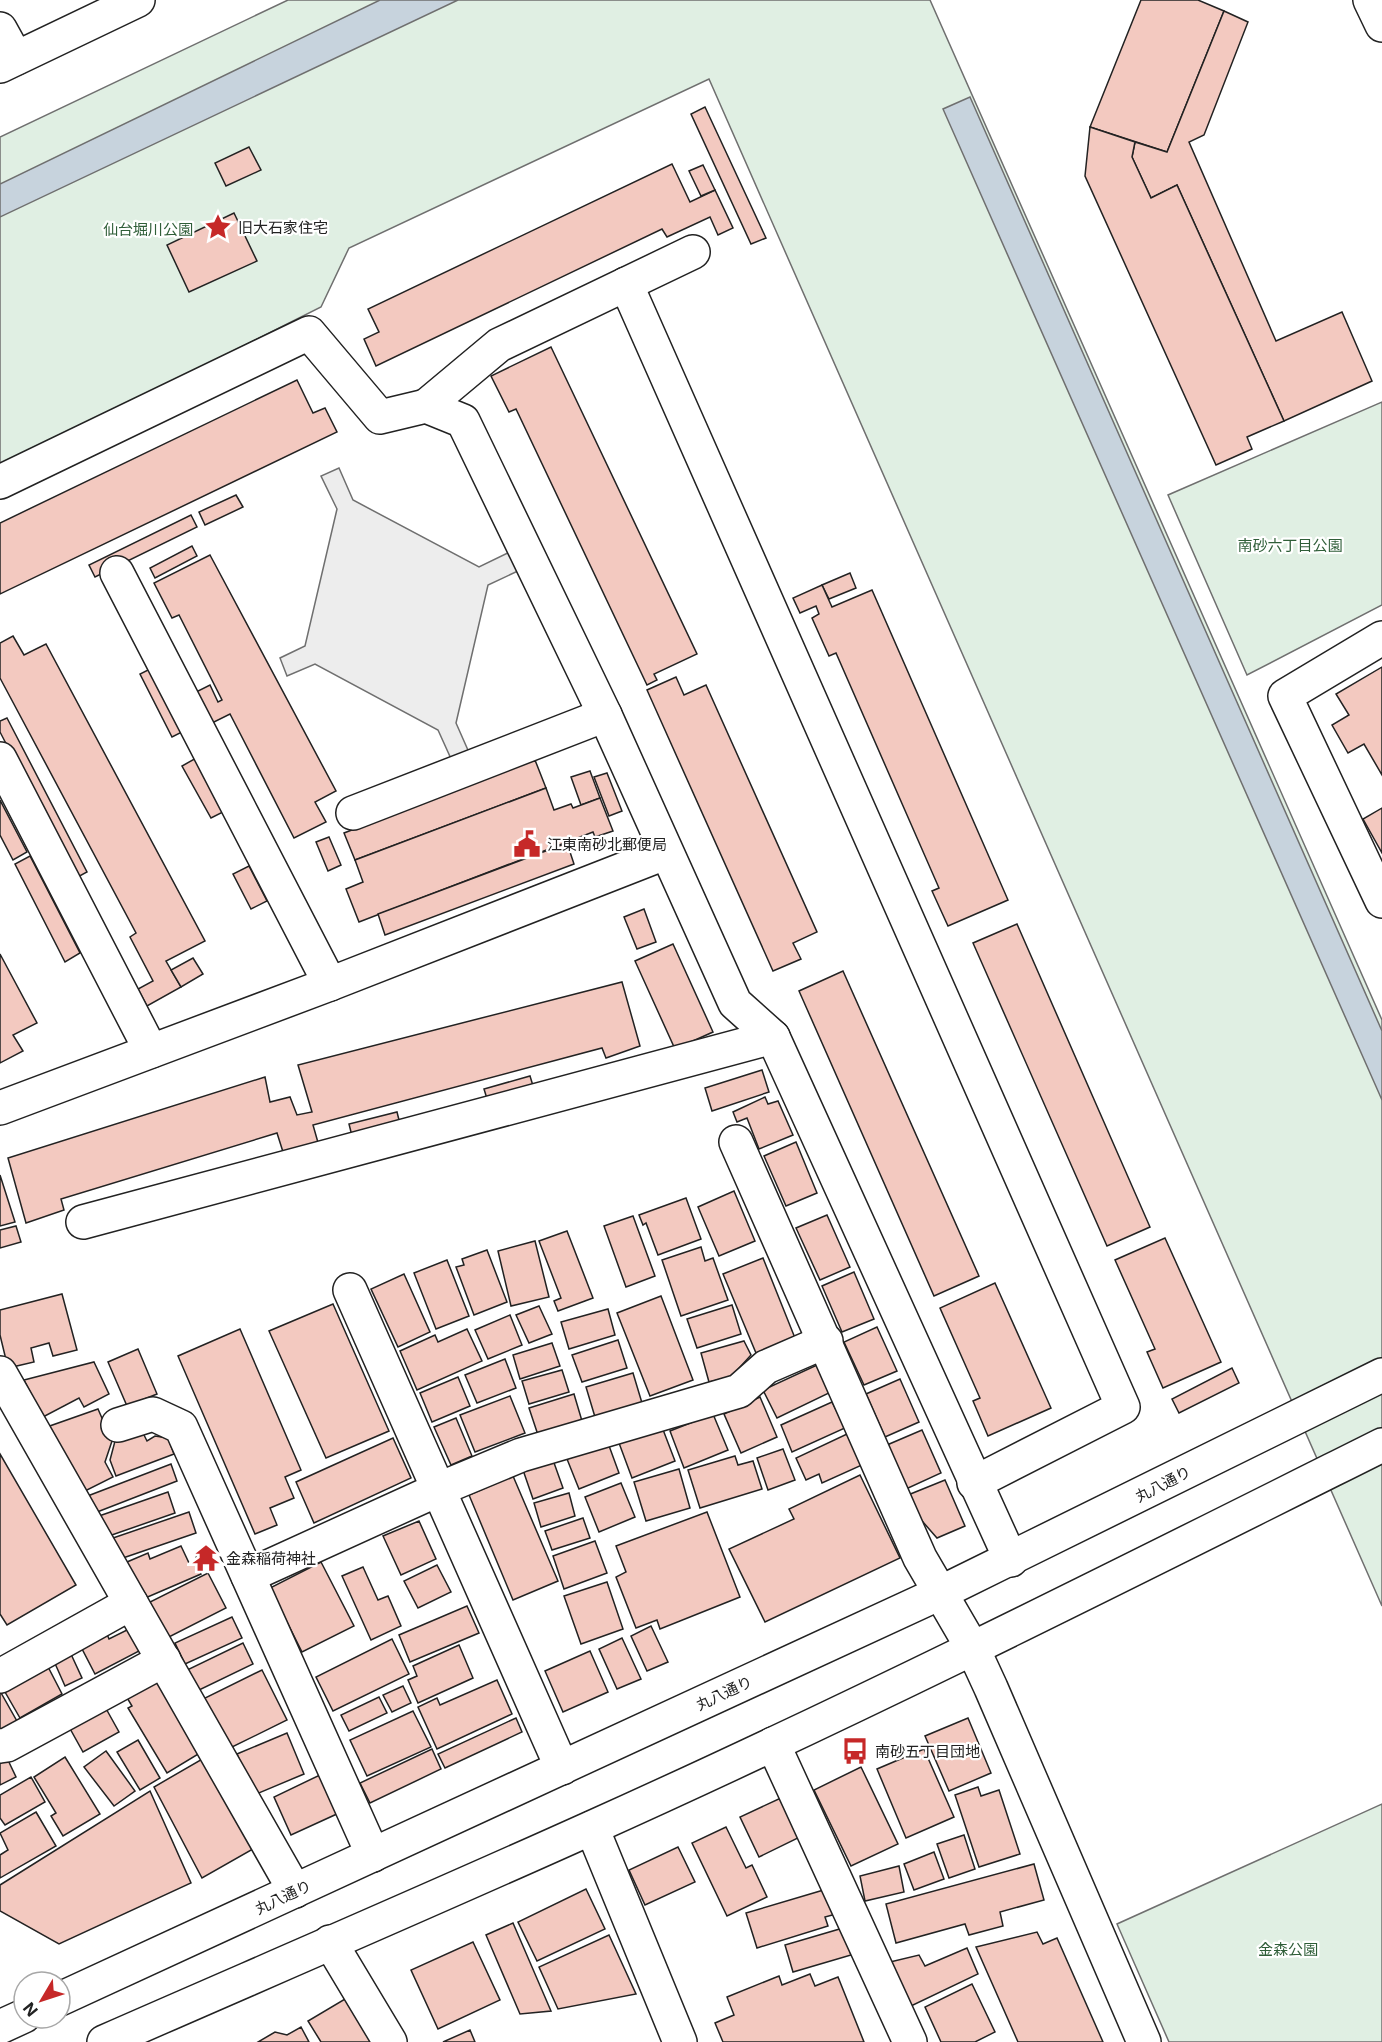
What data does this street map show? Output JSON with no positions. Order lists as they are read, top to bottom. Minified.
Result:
{"streets":{"street":["丸八通り"]},"parks":["仙台堀川公園","南砂六丁目公園","金森公園"],"places":{"place":["旧大石家住宅"],"public building":["江東南砂北郵便局"],"temple":["金森稲荷神社"],"bus stop":["南砂五丁目団地"]},"north":"bottom left"}
